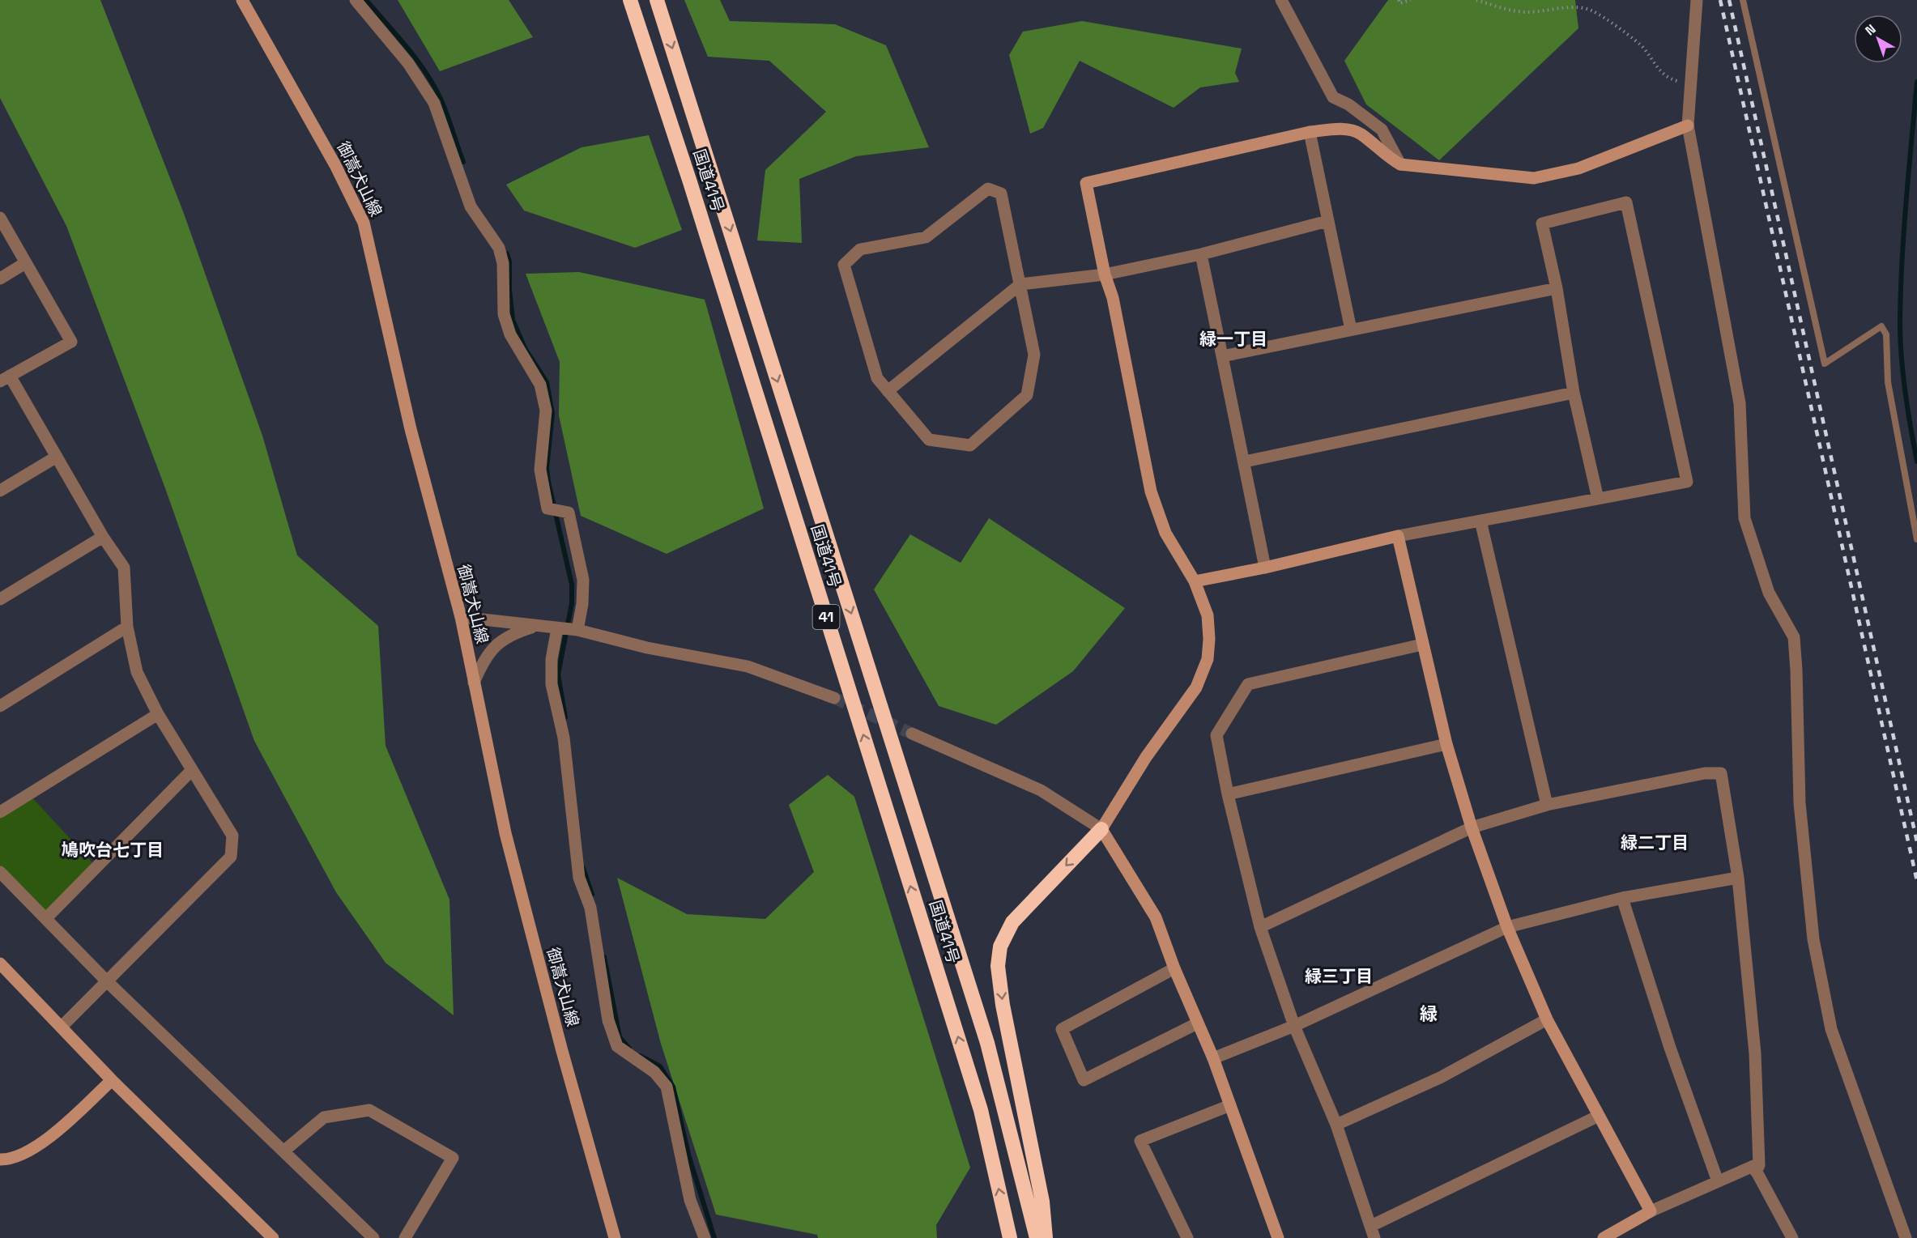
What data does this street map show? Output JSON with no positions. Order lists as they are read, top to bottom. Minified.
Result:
{"streets":{"highway":["国道41号","41"],"street":["御嵩犬山線"]},"districts":["緑一丁目","緑二丁目","鳩吹台七丁目","緑三丁目","緑"],"north":"top left"}
